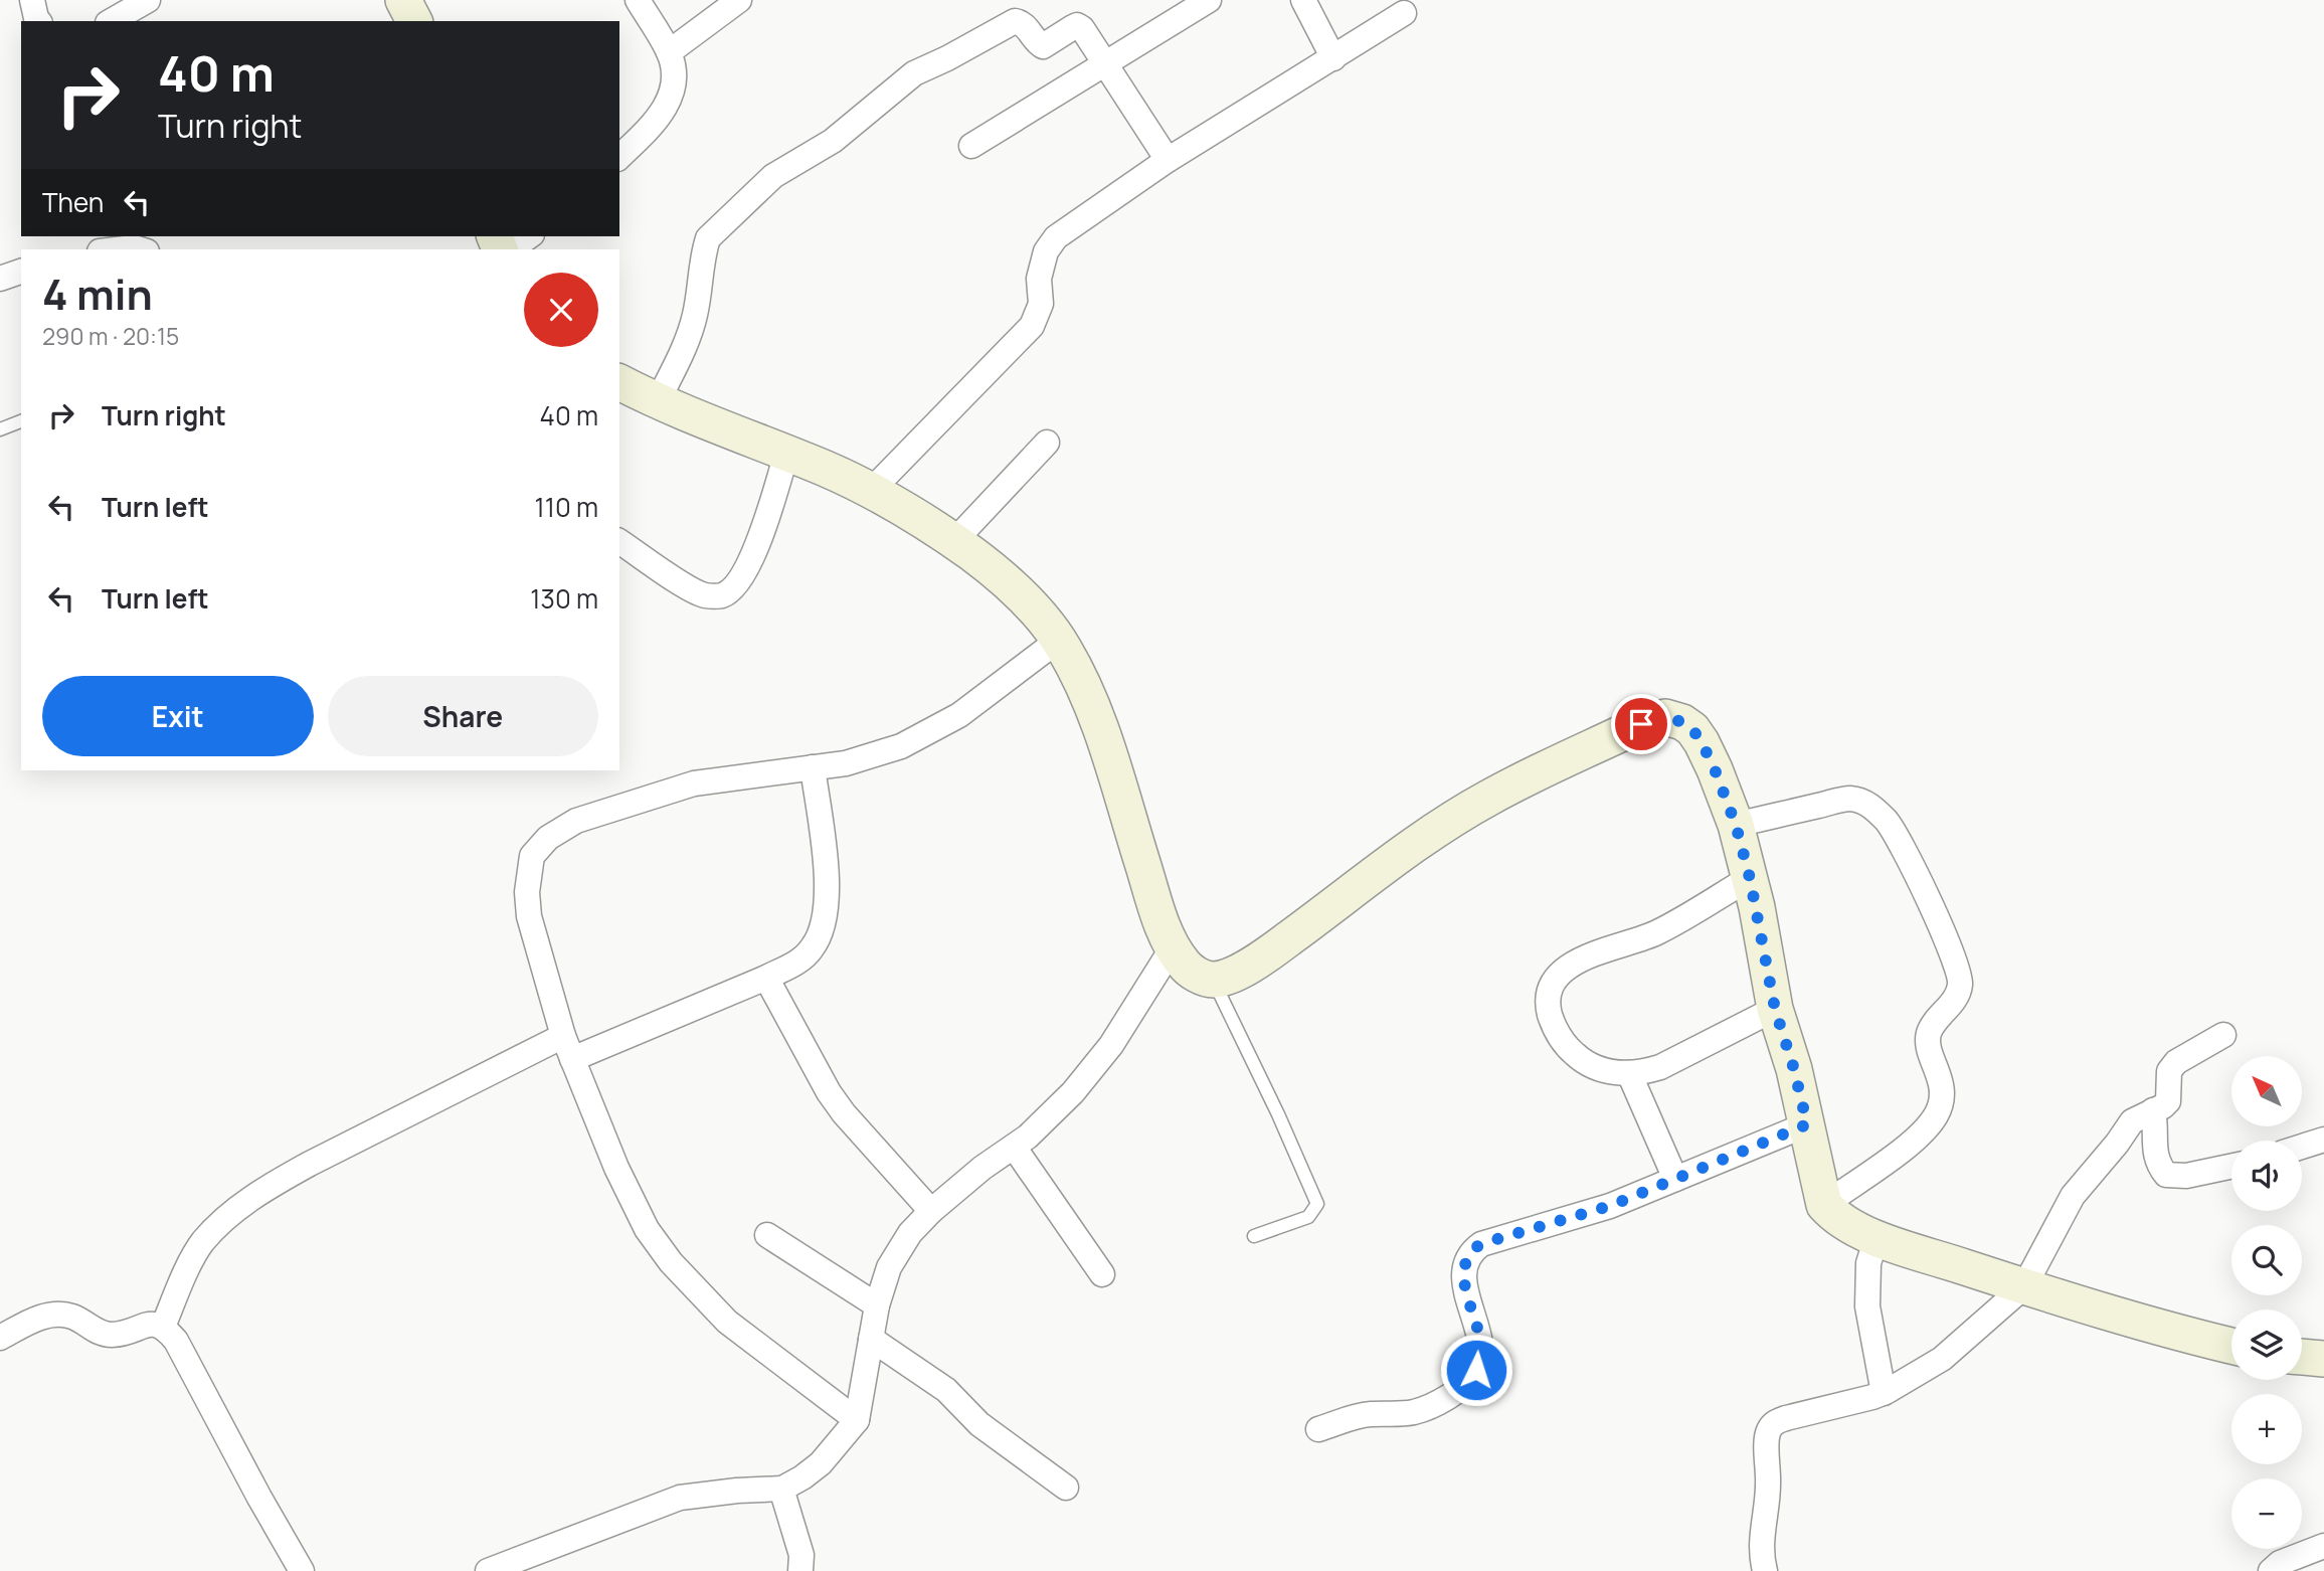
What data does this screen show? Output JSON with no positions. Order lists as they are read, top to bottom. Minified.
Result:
{"north":"top left","page":{"turn":["40 m","Turn right"],"then":"Then","heading":["4 min","290 m · 20:15"],"list":[{"name":"Turn right","value":"40 m"},{"name":"Turn left","value":"110 m"},{"name":"Turn left","value":"130 m"}],"buttons":["Exit","Share"],"map_buttons":["+","−"]}}
